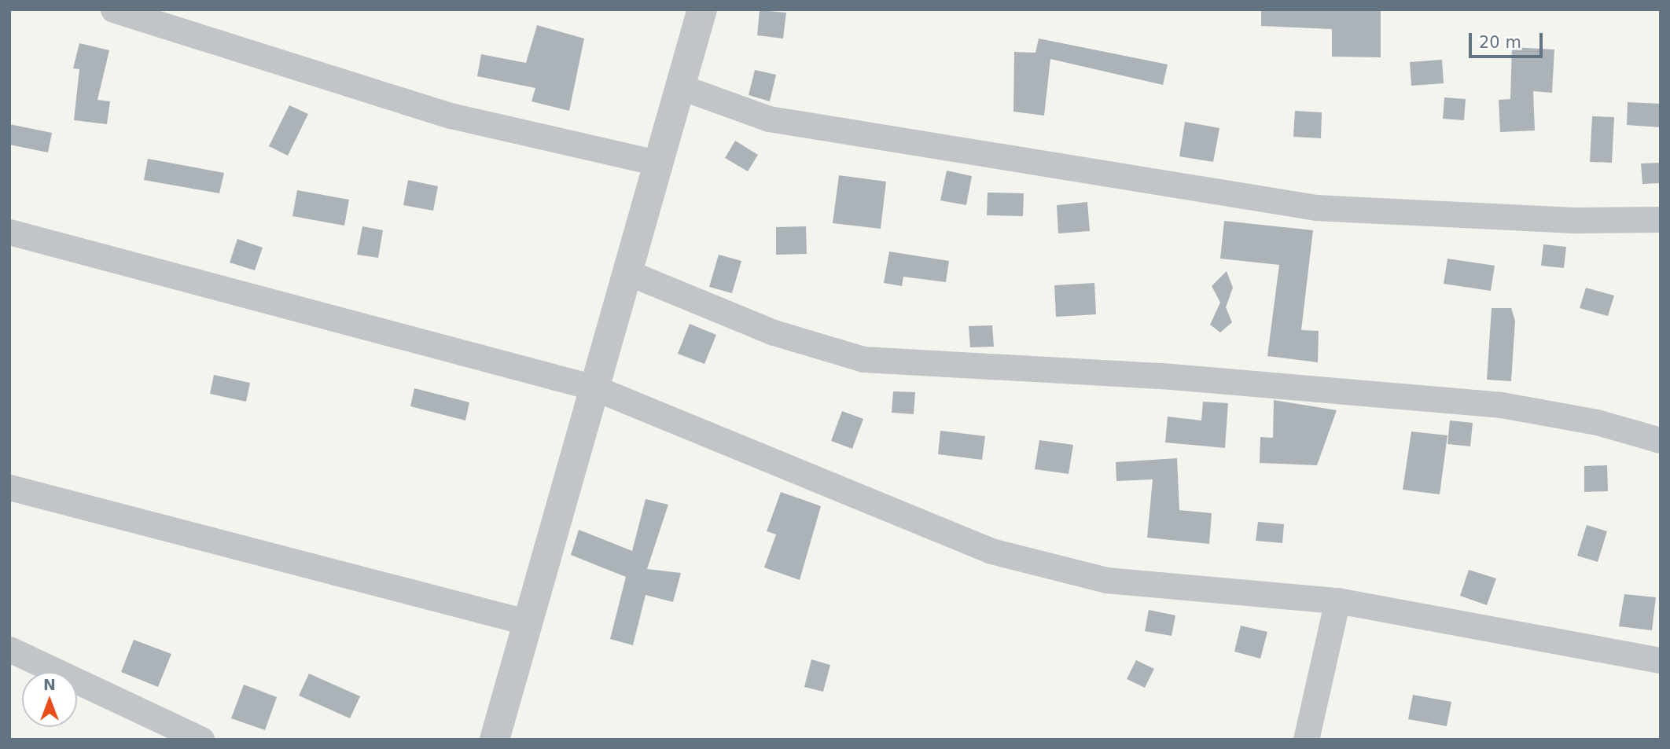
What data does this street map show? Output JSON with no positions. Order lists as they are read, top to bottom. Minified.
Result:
{"scale_bar":"20 m","north":"top"}
